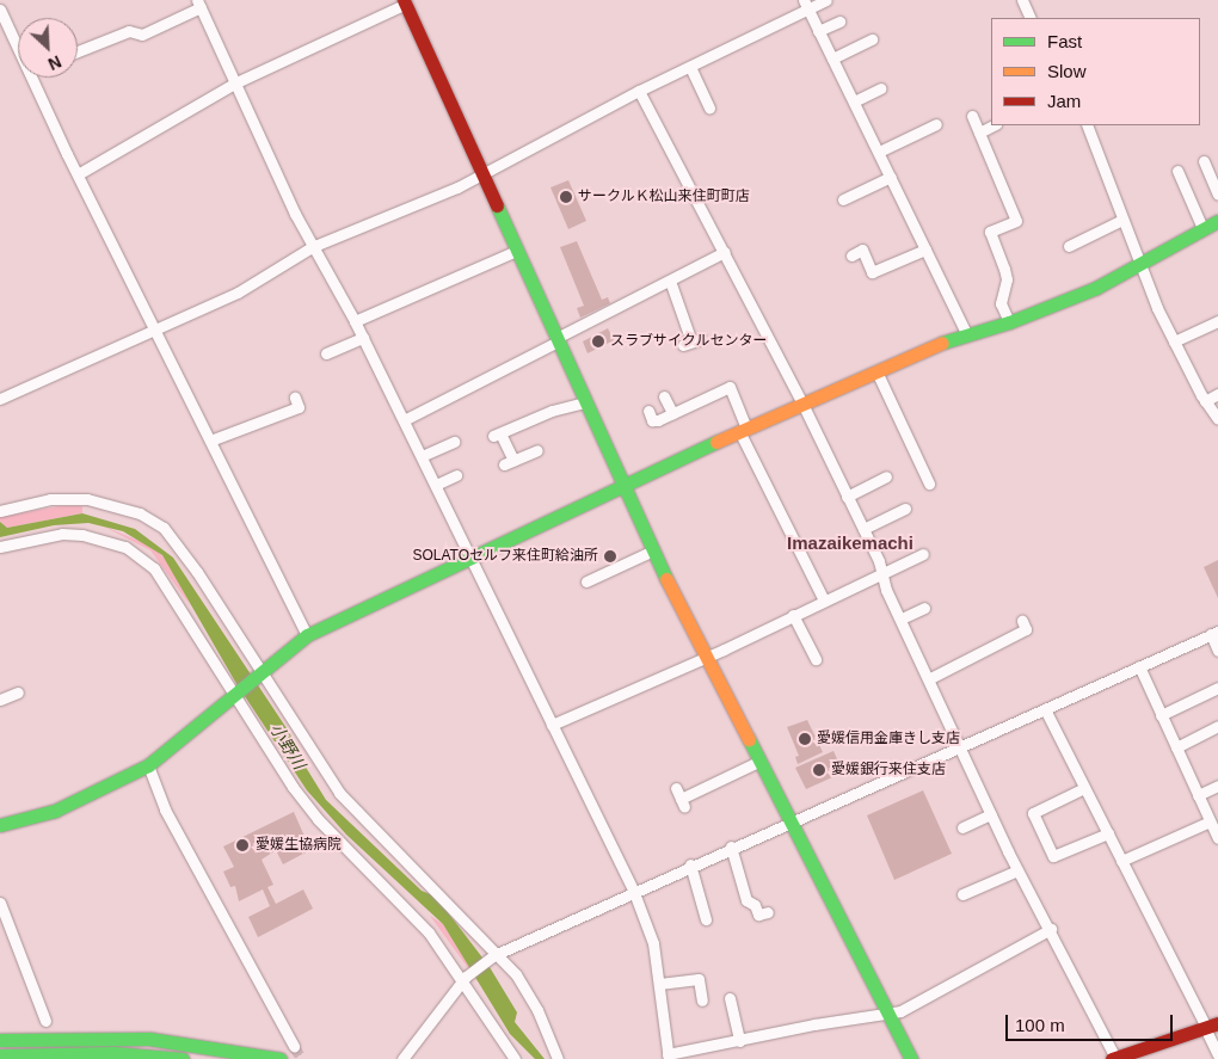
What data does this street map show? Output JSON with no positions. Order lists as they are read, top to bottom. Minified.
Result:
{"districts":["Imazaikemachi"],"water":["小野川"],"places":["サークルＫ松山来住町町店","スラブサイクルセンター","SOLATOセルフ来住町給油所","愛媛信用金庫きし支店","愛媛銀行来住支店","愛媛生協病院"],"legend":["Fast","Slow","Jam"],"scale_bar":"100 m","north":"bottom right"}
